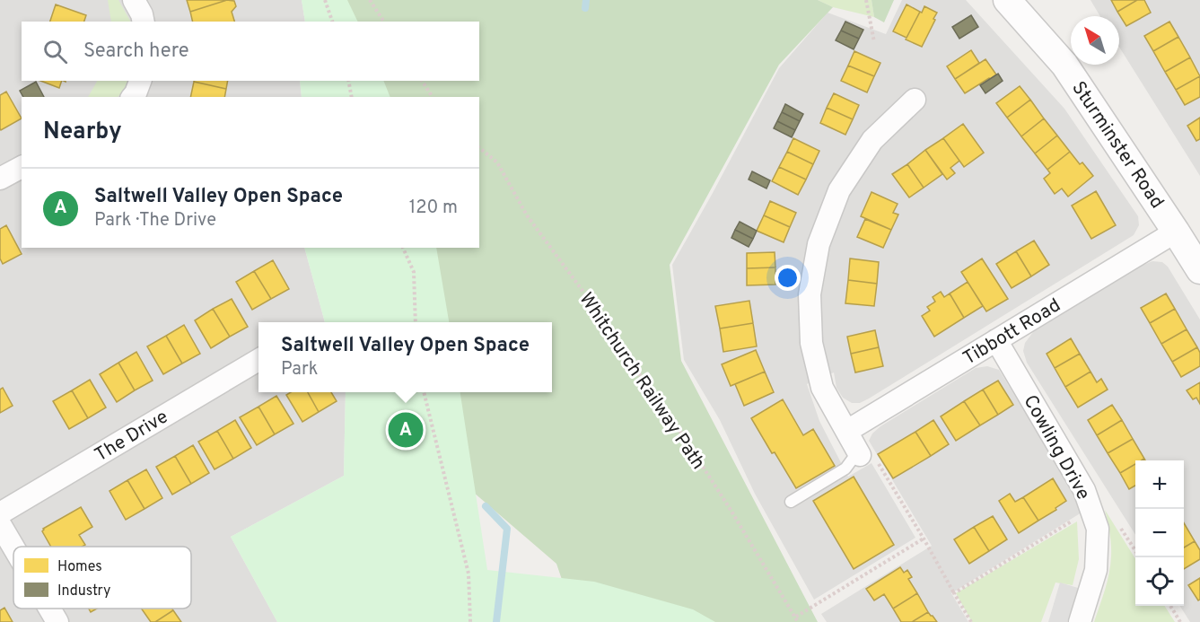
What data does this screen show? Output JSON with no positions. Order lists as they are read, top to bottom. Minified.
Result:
{"streets":{"street":["Sturminster Road","Tibbott Road","The Drive","Cowling Drive"],"path":["Whitchurch Railway Path"]},"crossings":[["Sturminster Road","Tibbott Road"],["Tibbott Road","Cowling Drive"]],"legend":["Homes","Industry"],"north":"top left","page":{"search":"Search here","heading":"Nearby","list":[{"mark":"A","name":"Saltwell Valley Open Space","note":"Park · The Drive","value":"120 m"}],"popup":["Saltwell Valley Open Space","Park"],"pins":"A","map_buttons":["+","−"]}}
